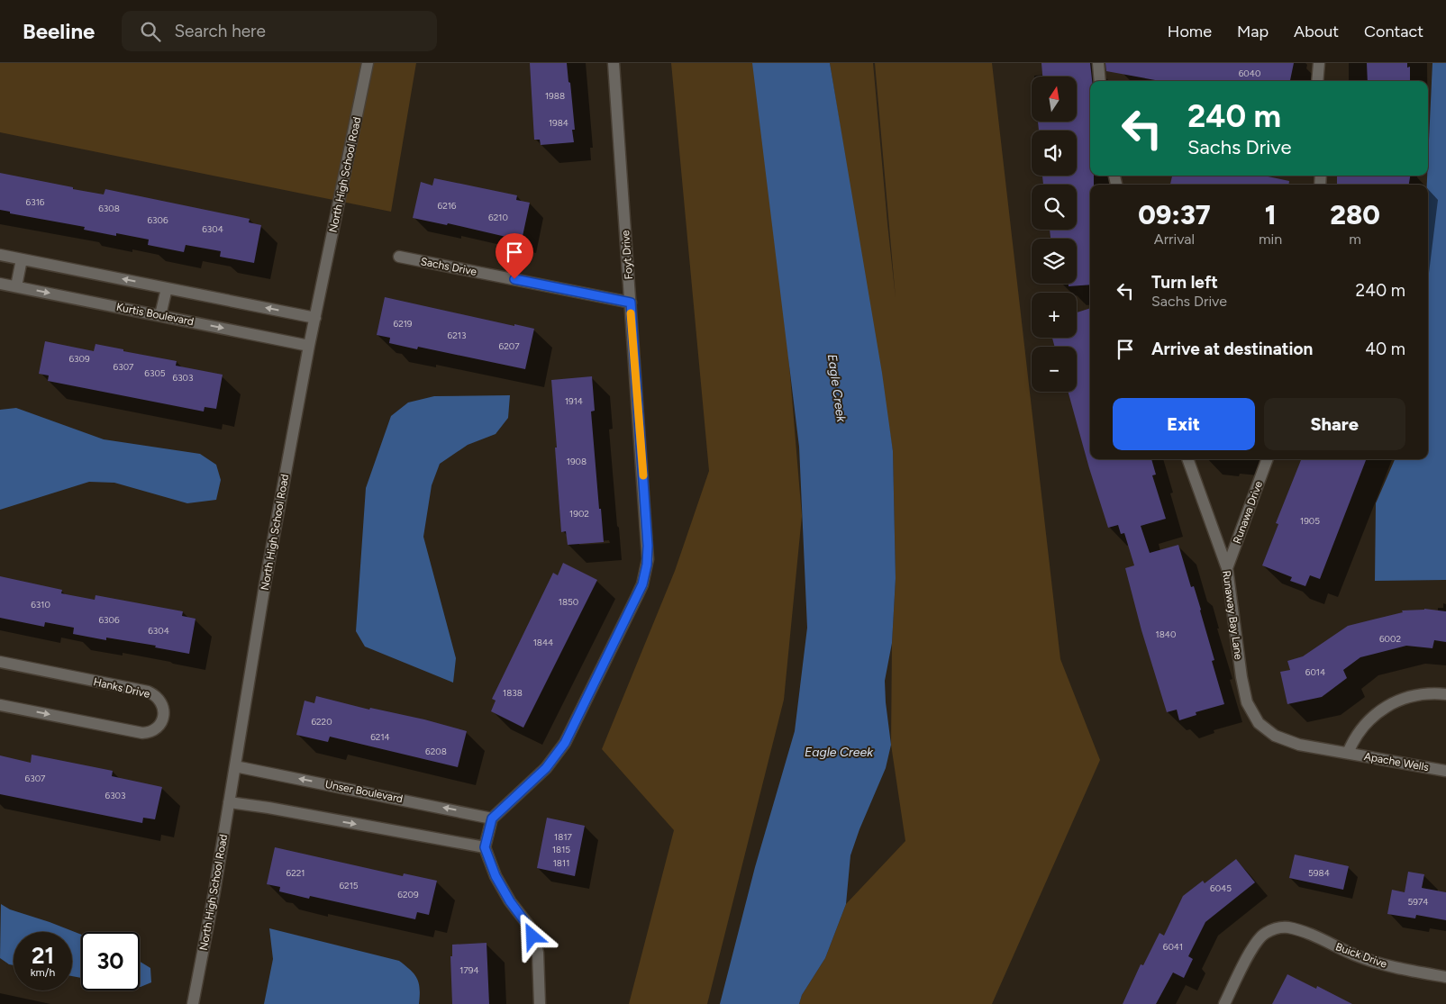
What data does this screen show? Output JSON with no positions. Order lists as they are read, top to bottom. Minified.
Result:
{"streets":{"street":["North High School Road","Foyt Drive","Sachs Drive","Kurtis Boulevard","Runawa Drive","Runaway Bay Lane","Hanks Drive","Apache Wells","Unser Boulevard","Buick Drive"]},"crossings":[["North High School Road","Kurtis Boulevard"],["North High School Road","Unser Boulevard"],["Foyt Drive","Sachs Drive"],["Foyt Drive","Unser Boulevard"],["Runawa Drive","Runaway Bay Lane"],["Runaway Bay Lane","Apache Wells"]],"water":["Eagle Creek"],"house_numbers":["6040","1988","1984","6316","6216","6308","6210","6306","6304","6219","6213","6207","6309","6307","6305","6303","1914","1908","1902","1905","1850","6310","6306","6304","1840","6002","1844","6014","1838","6220","6214","6208","6307","6303","1817","1815","1811","6221","5984","6215","6045","6209","5974","6041","1794"],"north":"top","page":{"header":"Beeline","search":"Search here","nav":["Home","Map","About","Contact"],"map_buttons":["+","−"],"turn":["240 m","Sachs Drive"],"eta":["09:37","Arrival","1","min","280","m"],"list":[{"name":"Turn left","note":"Sachs Drive","value":"240 m"},{"name":"Arrive at destination","value":"40 m"}],"buttons":["Exit","Share"],"speed":"21 km/h","limit":"30"}}
